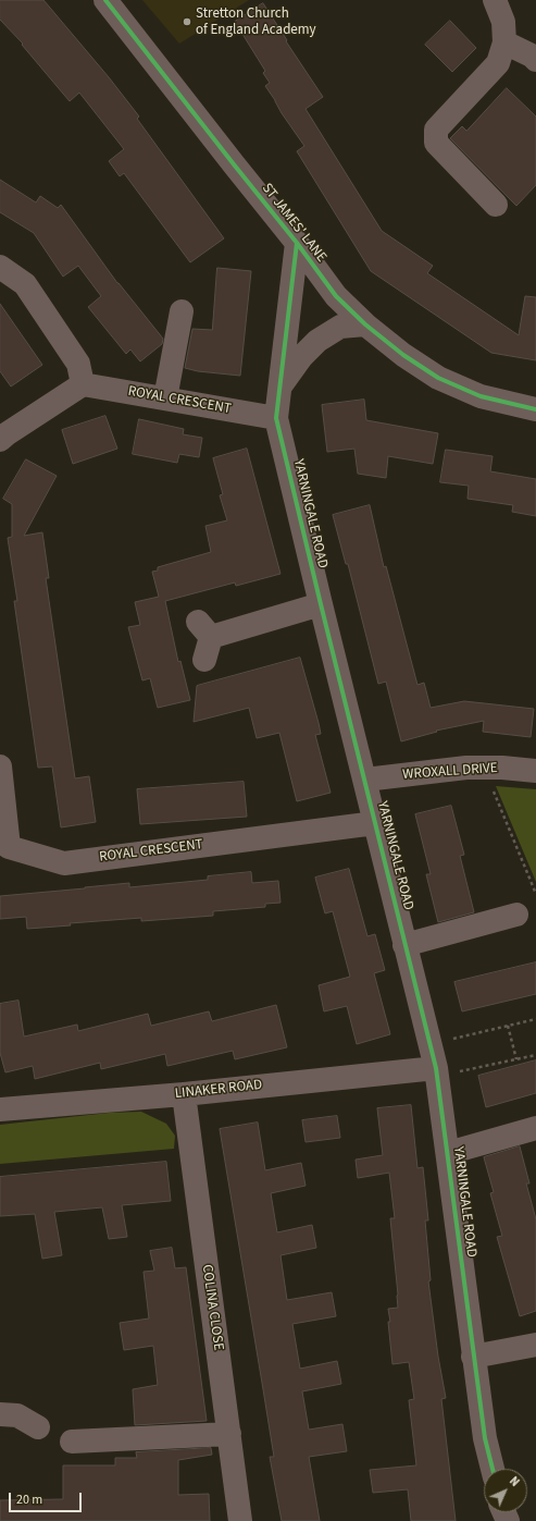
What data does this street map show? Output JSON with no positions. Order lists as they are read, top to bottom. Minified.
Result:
{"streets":{"street":["ST JAMES' LANE","ROYAL CRESCENT","YARNINGALE ROAD","WROXALL DRIVE","LINAKER ROAD","COLINA CLOSE"]},"crossings":[["ST JAMES' LANE","YARNINGALE ROAD"],["ROYAL CRESCENT","YARNINGALE ROAD"],["YARNINGALE ROAD","WROXALL DRIVE"],["YARNINGALE ROAD","LINAKER ROAD"],["LINAKER ROAD","COLINA CLOSE"]],"places":["Stretton Church of England Academy"],"scale_bar":"20 m","north":"top right"}
